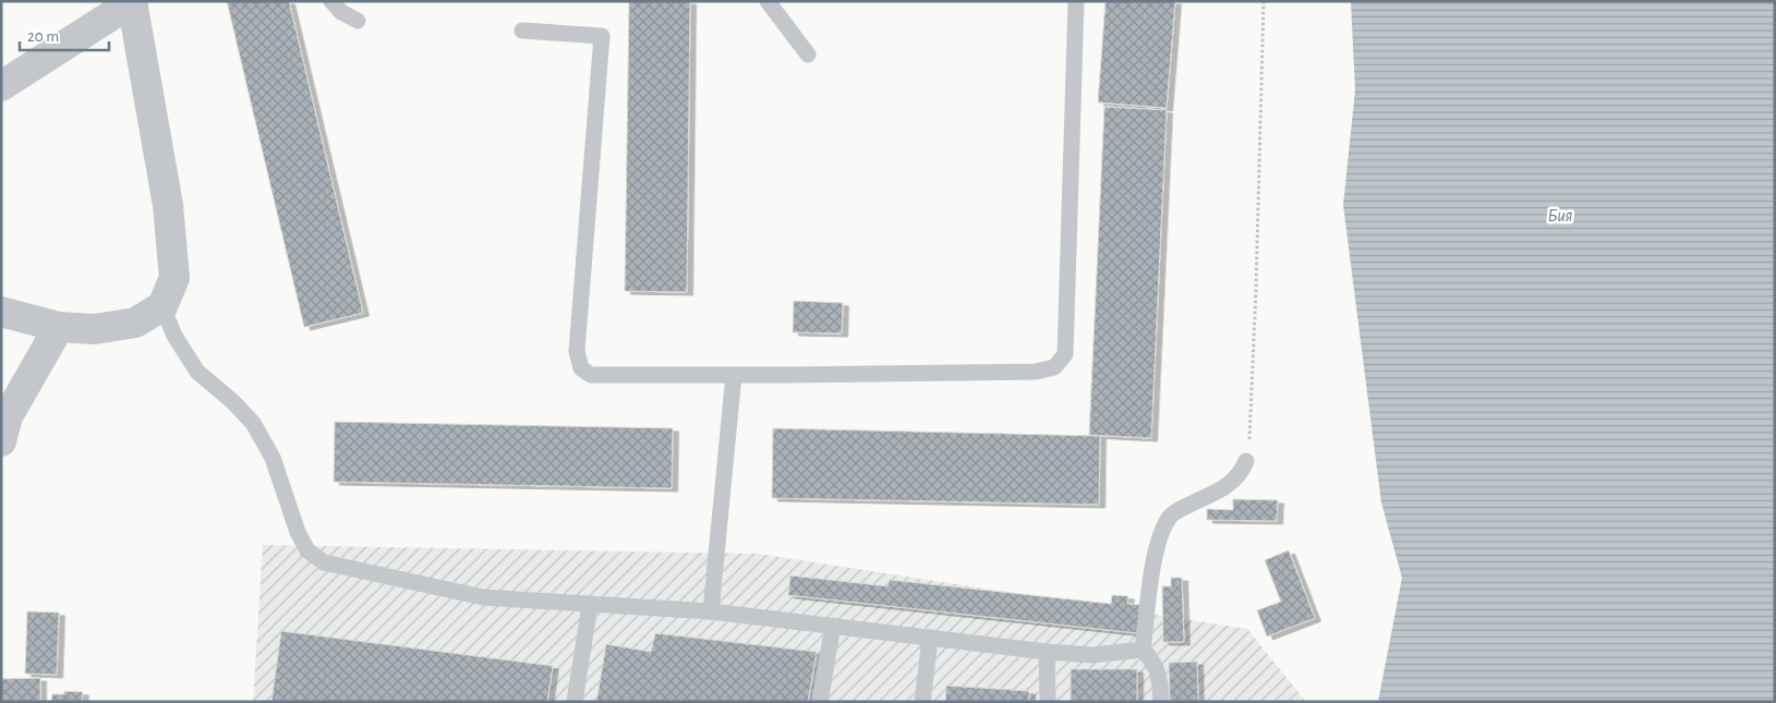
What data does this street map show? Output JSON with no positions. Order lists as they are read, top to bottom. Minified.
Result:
{"water":["Бия"],"scale_bar":"20 m"}
